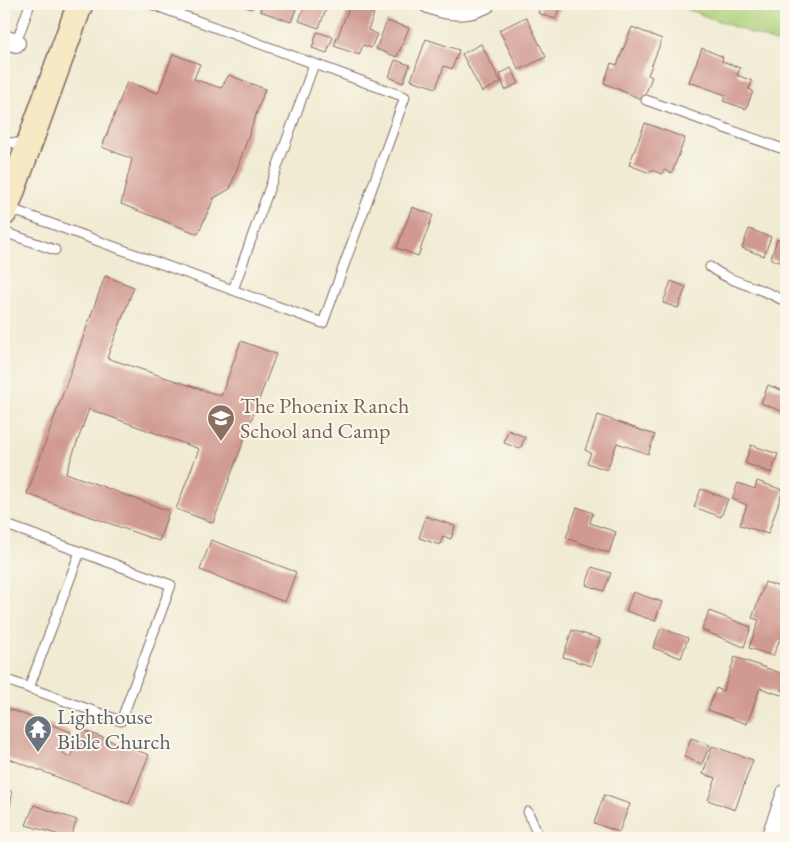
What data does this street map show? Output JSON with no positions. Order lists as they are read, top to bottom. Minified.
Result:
{"places":{"school or university":["The Phoenix Ranch School and Camp"],"temple":["Lighthouse Bible Church"]}}
